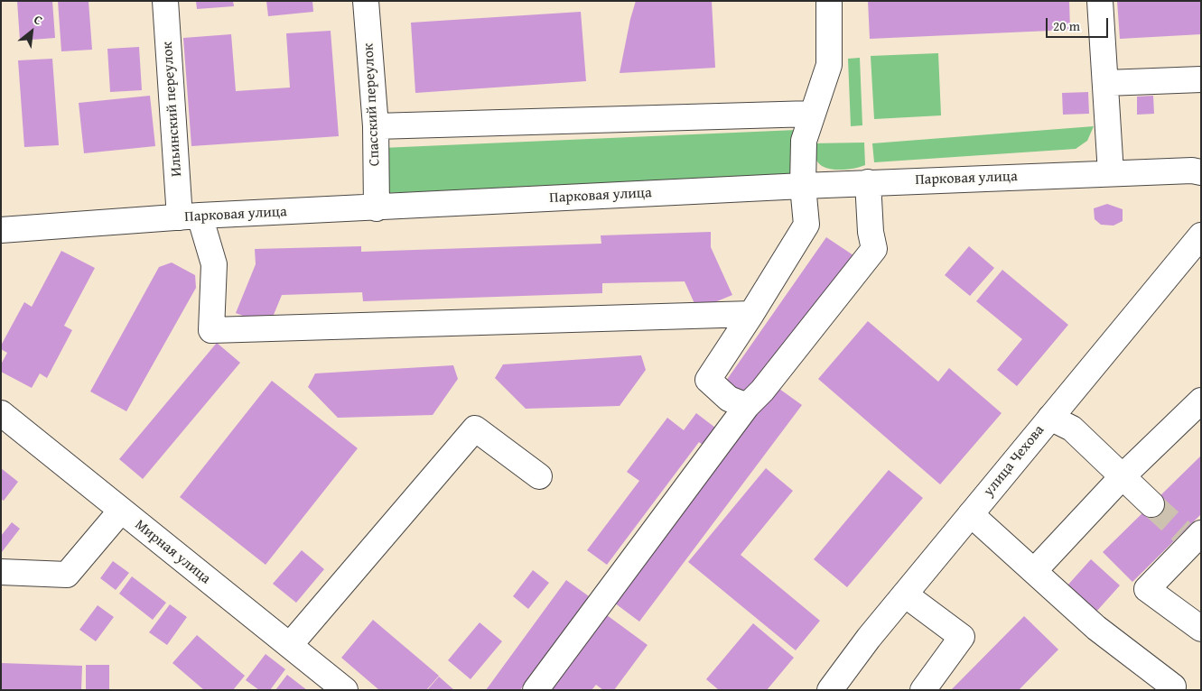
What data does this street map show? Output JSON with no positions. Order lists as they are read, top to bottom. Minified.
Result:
{"streets":{"street":["Спасский переулок","Ильинский переулок","Парковая улица","улица Чехова","Мирная улица"]},"crossings":[["Спасский переулок","Парковая улица"],["Ильинский переулок","Парковая улица"]],"scale_bar":"20 m","north":"top right"}
